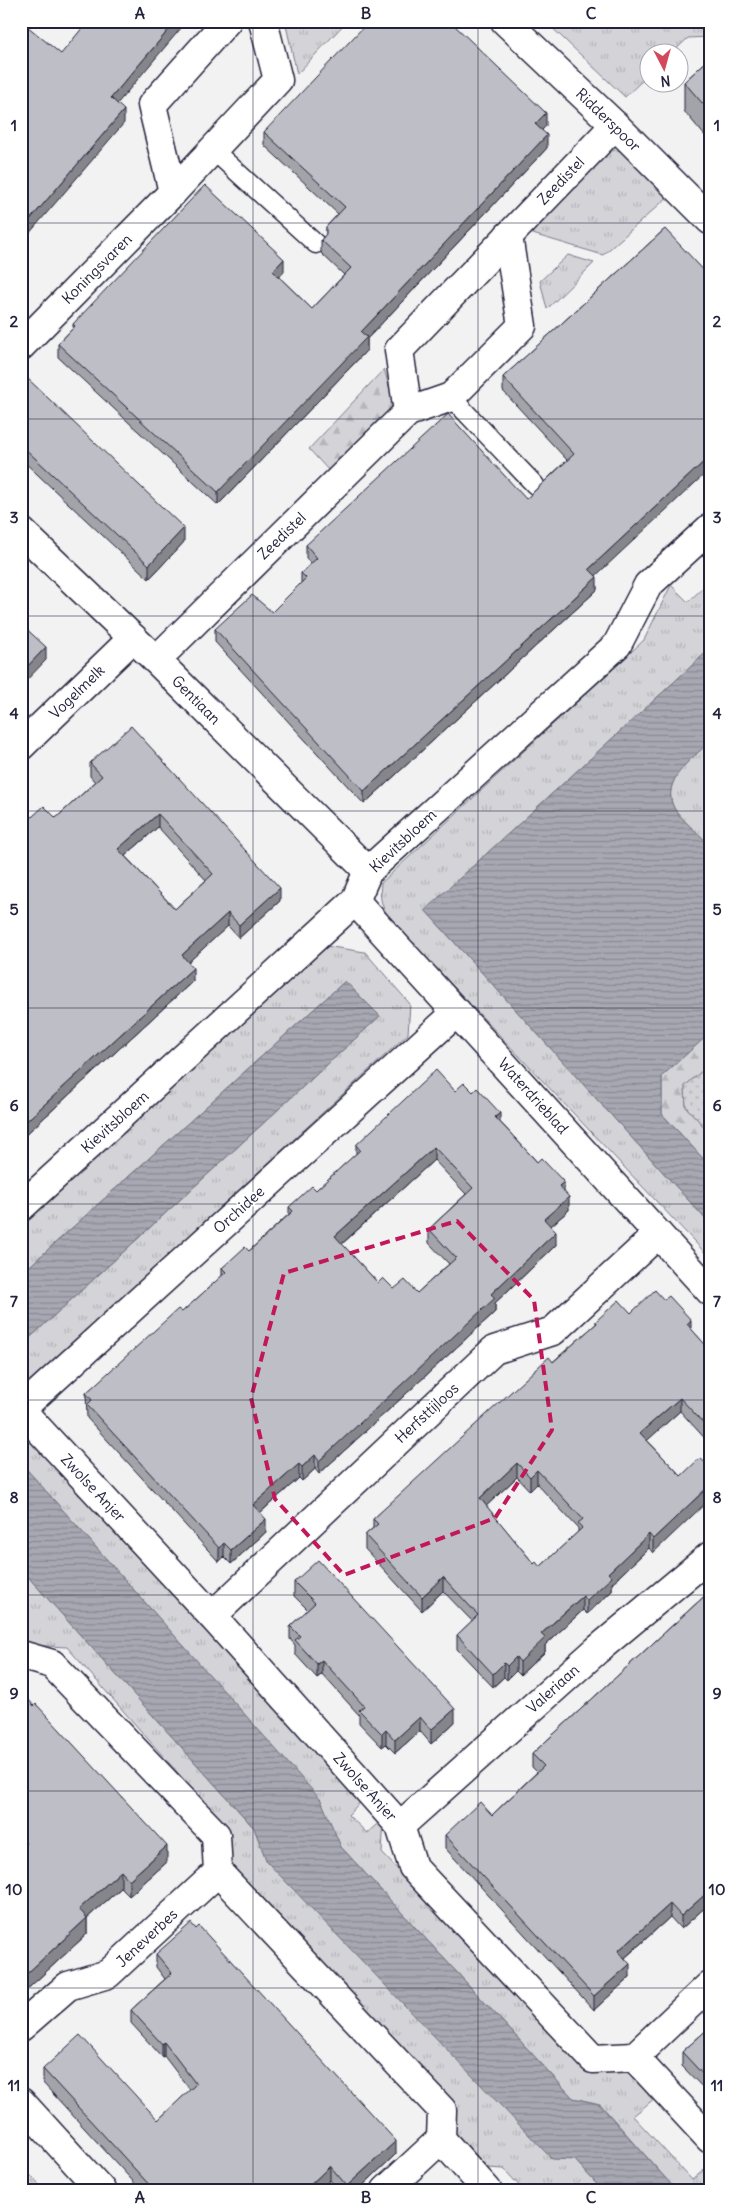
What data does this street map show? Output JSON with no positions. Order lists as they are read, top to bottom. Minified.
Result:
{"streets":{"street":["Ridderspoor","Zeedistel","Koningsvaren","Vogelmelk","Gentiaan","Kievitsbloem","Waterdrieblad","Orchidee","Herfsttijloos","Zwolse Anjer","Valeriaan","Jeneverbes"]},"crossings":[["Ridderspoor","Zeedistel"],["Zeedistel","Gentiaan"],["Vogelmelk","Gentiaan"],["Gentiaan","Kievitsbloem"],["Kievitsbloem","Waterdrieblad"],["Waterdrieblad","Orchidee"],["Waterdrieblad","Herfsttijloos"],["Orchidee","Zwolse Anjer"],["Herfsttijloos","Zwolse Anjer"],["Zwolse Anjer","Valeriaan"]],"north":"bottom","grid":{"columns":["A","B","C"],"rows":["1","2","3","4","5","6","7","8","9","10","11"]}}
